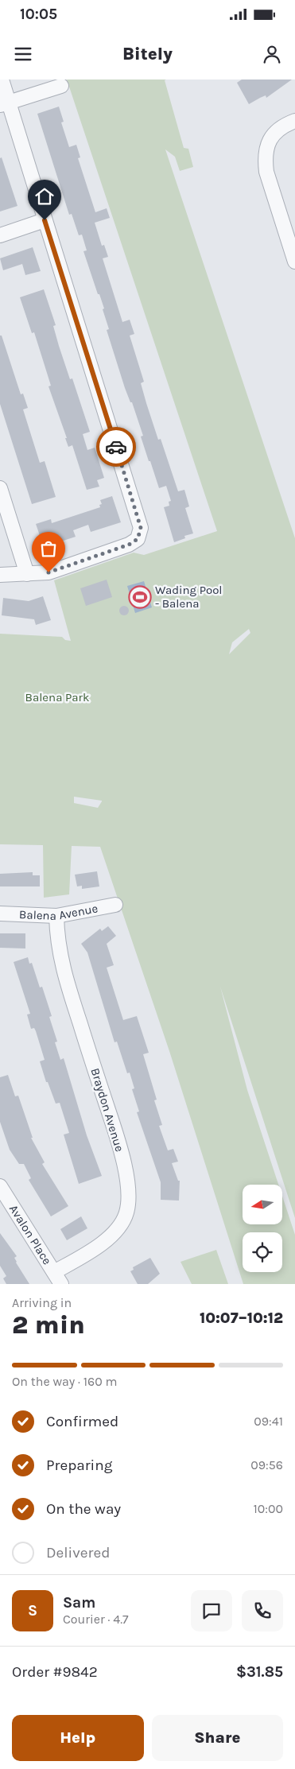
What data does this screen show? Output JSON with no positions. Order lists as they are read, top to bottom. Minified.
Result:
{"streets":{"street":["Balena Avenue","Braydon Avenue","Avalon Place"]},"crossings":[["Balena Avenue","Braydon Avenue"],["Braydon Avenue","Avalon Place"]],"parks":["Balena Park"],"places":{"sports":["Wading Pool - Balena"]},"north":"left","page":{"status":"10:05","header":"Bitely","heading":["2 min","Arriving in","10:07–10:12"],"panel":["Sam","Courier · 4.7","Order #9842","$31.85"],"bar":"On the way · 160 m","list":[["Confirmed","09:41"],["Preparing","09:56"],["On the way","10:00"],"Delivered"],"round":"S","buttons":["Help","Share"]}}
